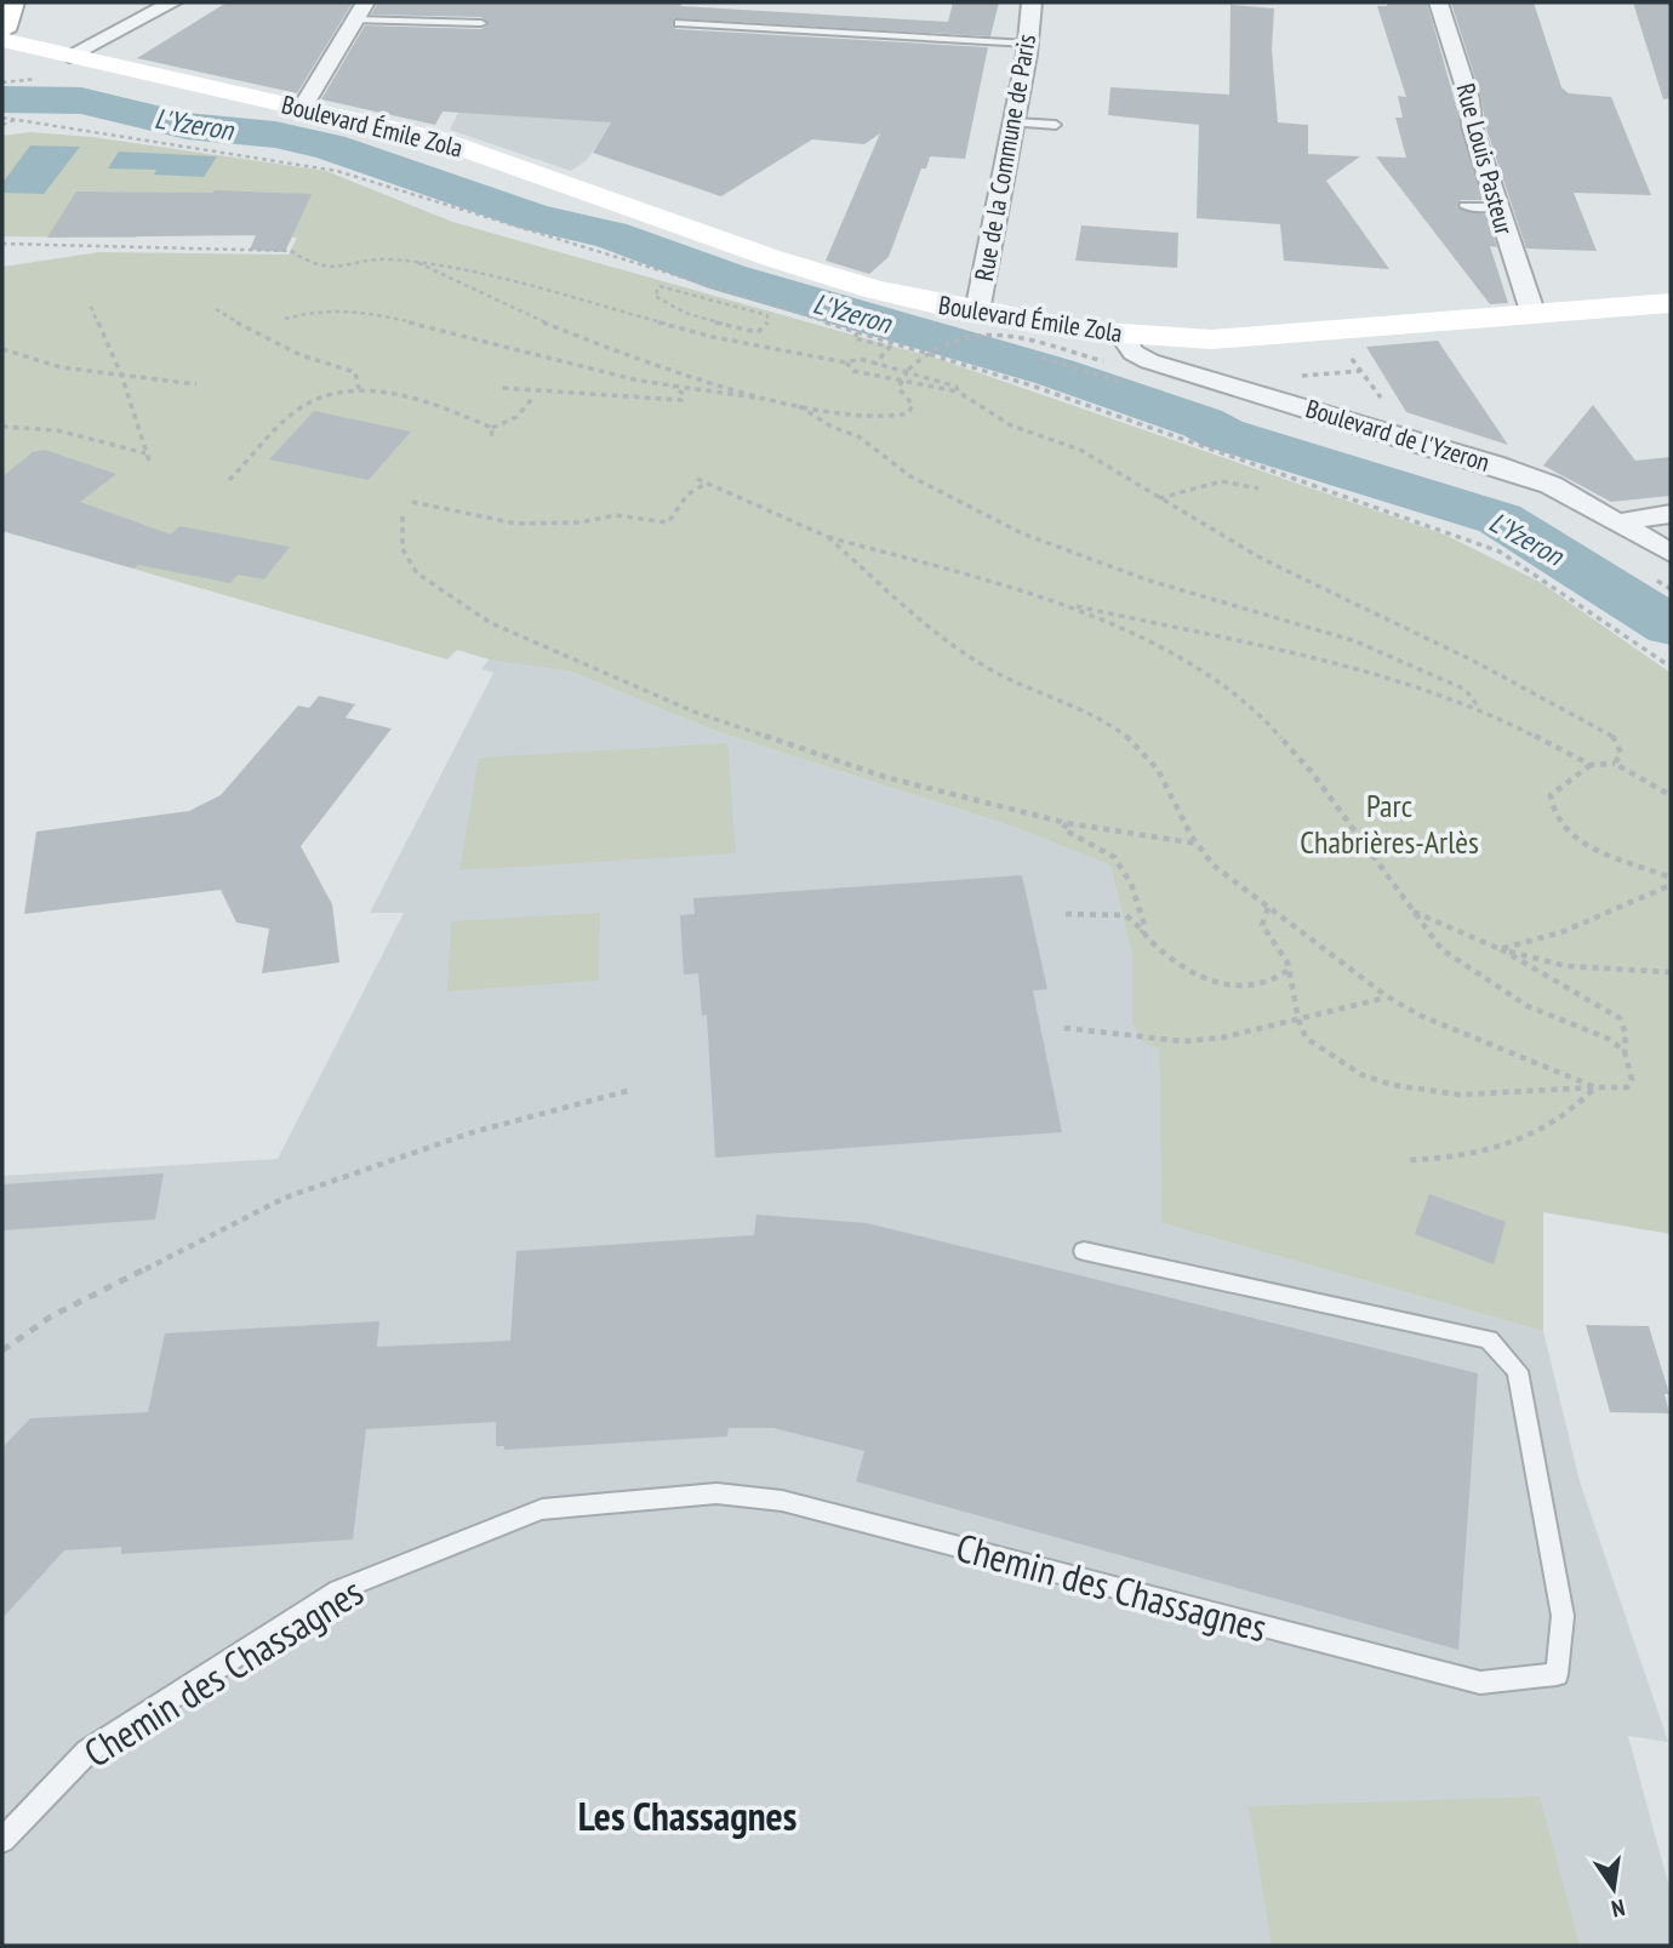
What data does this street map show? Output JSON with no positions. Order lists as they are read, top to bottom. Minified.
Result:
{"streets":{"main road":["Boulevard Émile Zola"],"street":["Rue de la Commune de Paris","Rue Louis Pasteur","Boulevard de l'Yzeron"],"lane":["Chemin des Chassagnes"]},"crossings":[["Boulevard Émile Zola","Rue de la Commune de Paris"],["Boulevard Émile Zola","Rue Louis Pasteur"],["Boulevard Émile Zola","Boulevard de l'Yzeron"]],"districts":["Les Chassagnes"],"water":["L'Yzeron"],"parks":["Parc Chabrières-Arlès"],"north":"bottom"}
